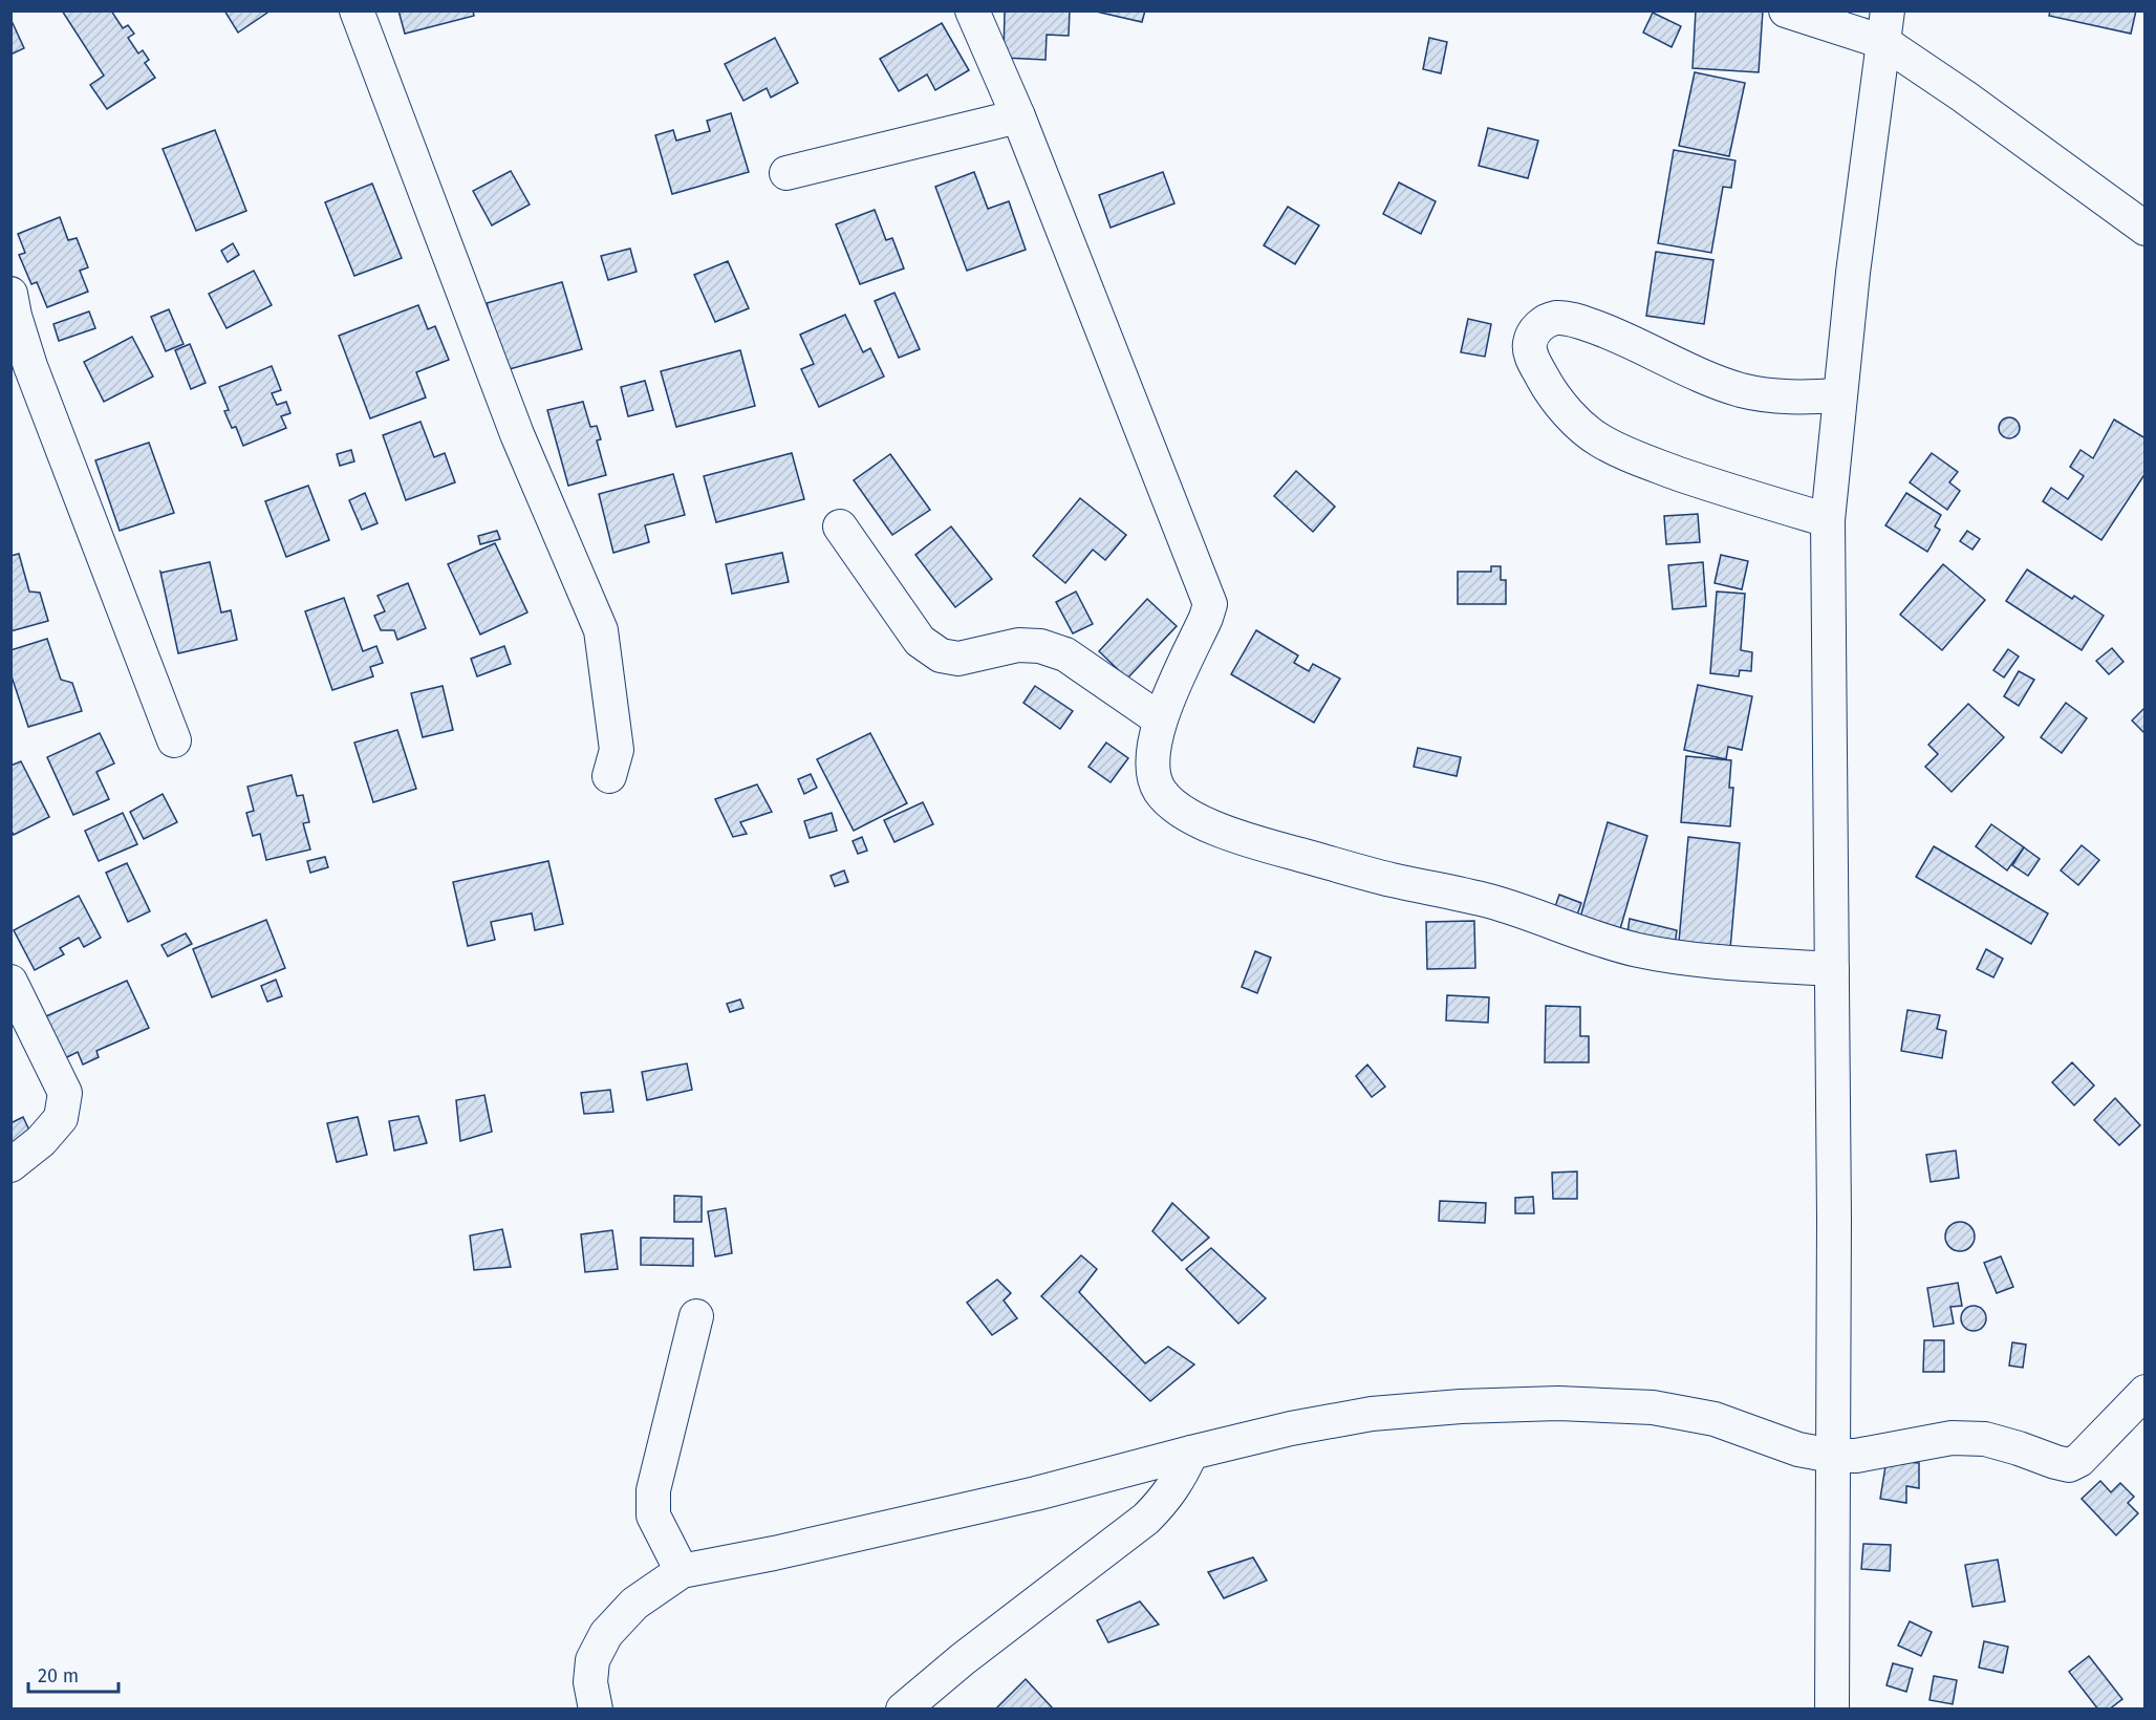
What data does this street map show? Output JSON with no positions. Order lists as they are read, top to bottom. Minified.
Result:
{"scale_bar":"20 m"}
